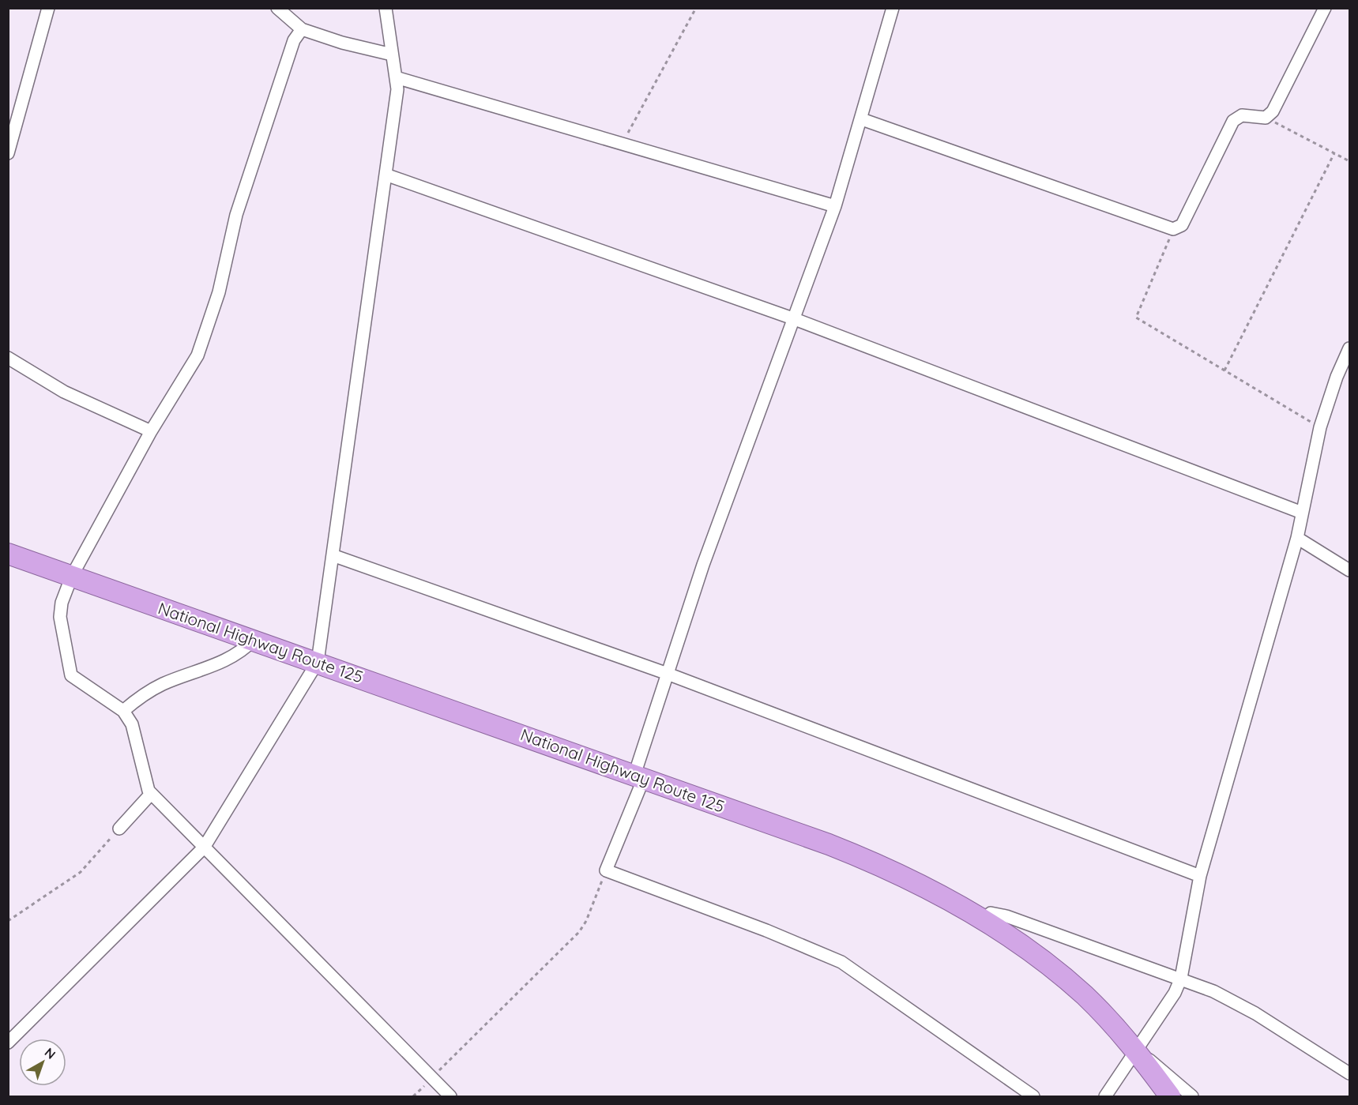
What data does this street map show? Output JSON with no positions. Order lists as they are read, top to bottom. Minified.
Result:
{"streets":{"highway":["National Highway Route 125"]},"north":"top right"}
